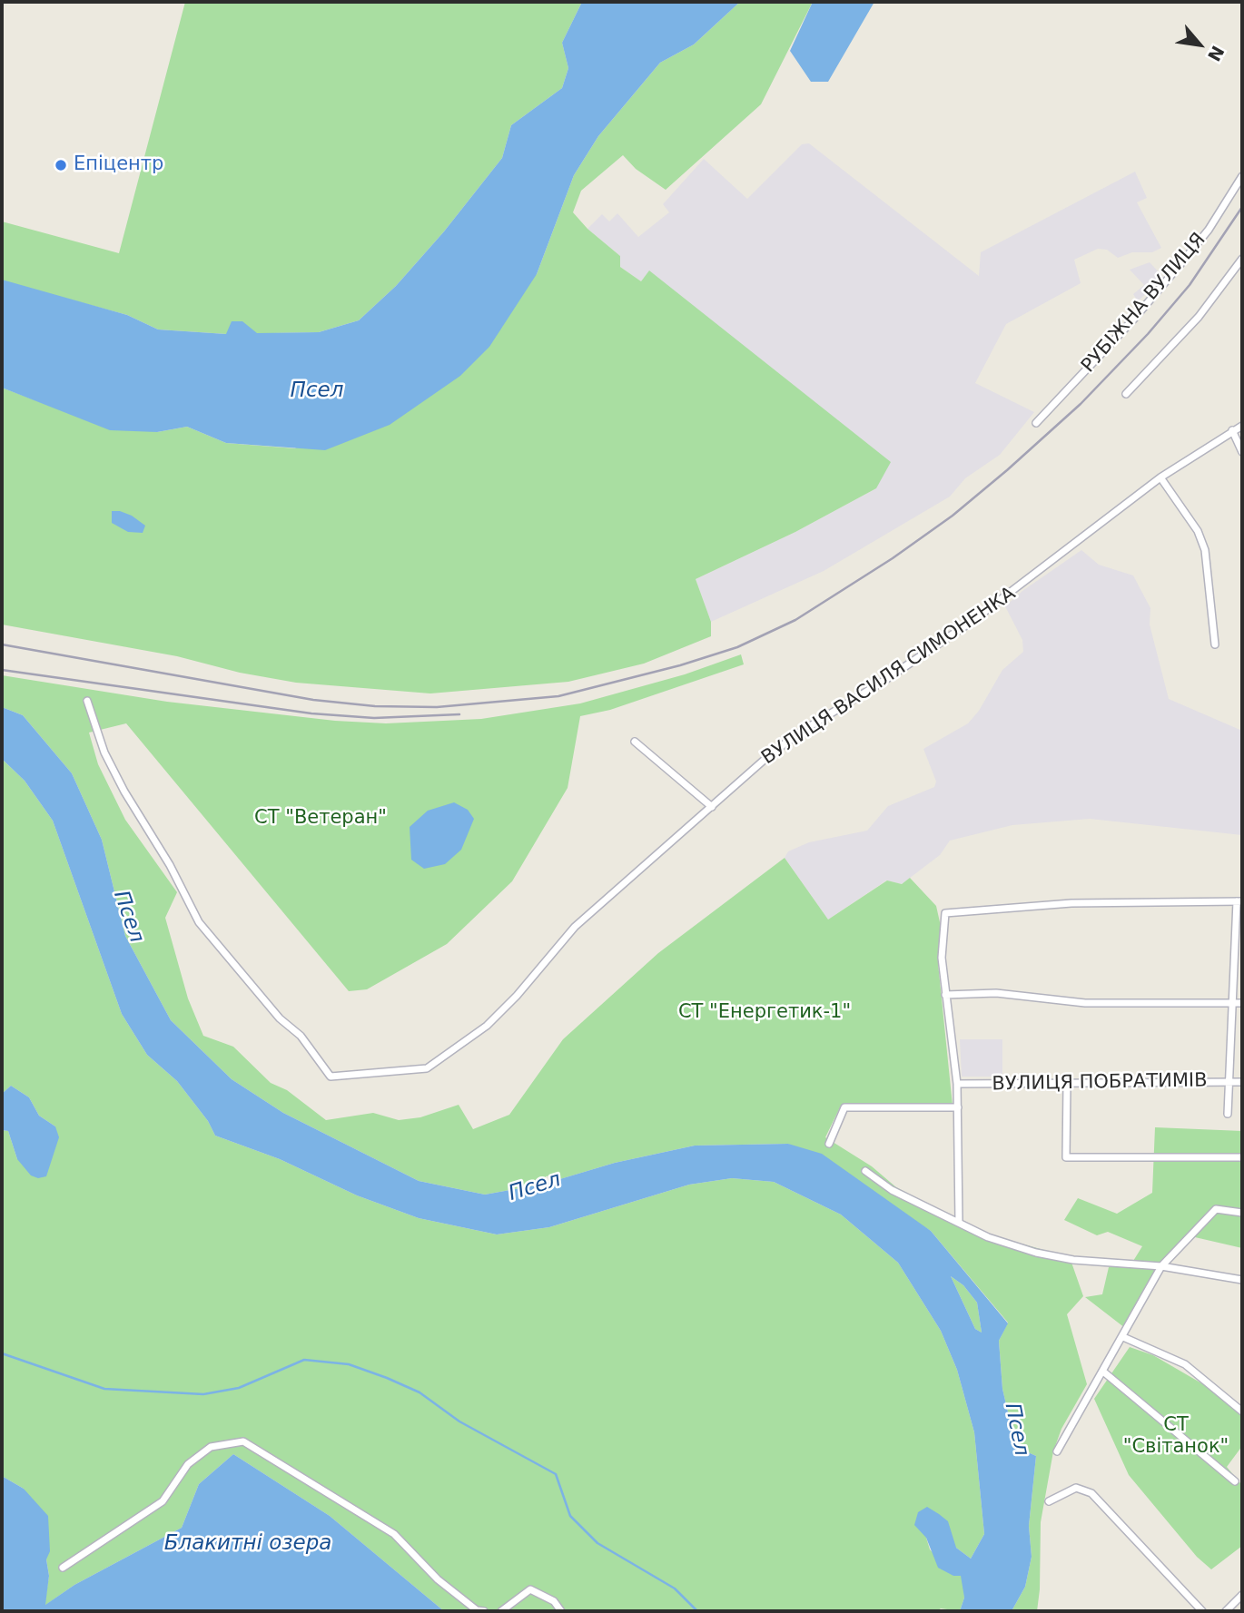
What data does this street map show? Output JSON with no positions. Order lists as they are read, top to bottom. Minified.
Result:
{"streets":{"street":["РУБІЖНА ВУЛИЦЯ","ВУЛИЦЯ ВАСИЛЯ СИМОНЕНКА","ВУЛИЦЯ ПОБРАТИМІВ"]},"water":["Псел","Блакитні озера"],"parks":["СТ \"Ветеран\"","СТ \"Енергетик-1\"","СТ \"Світанок\""],"places":["Епіцентр"],"north":"bottom right"}
